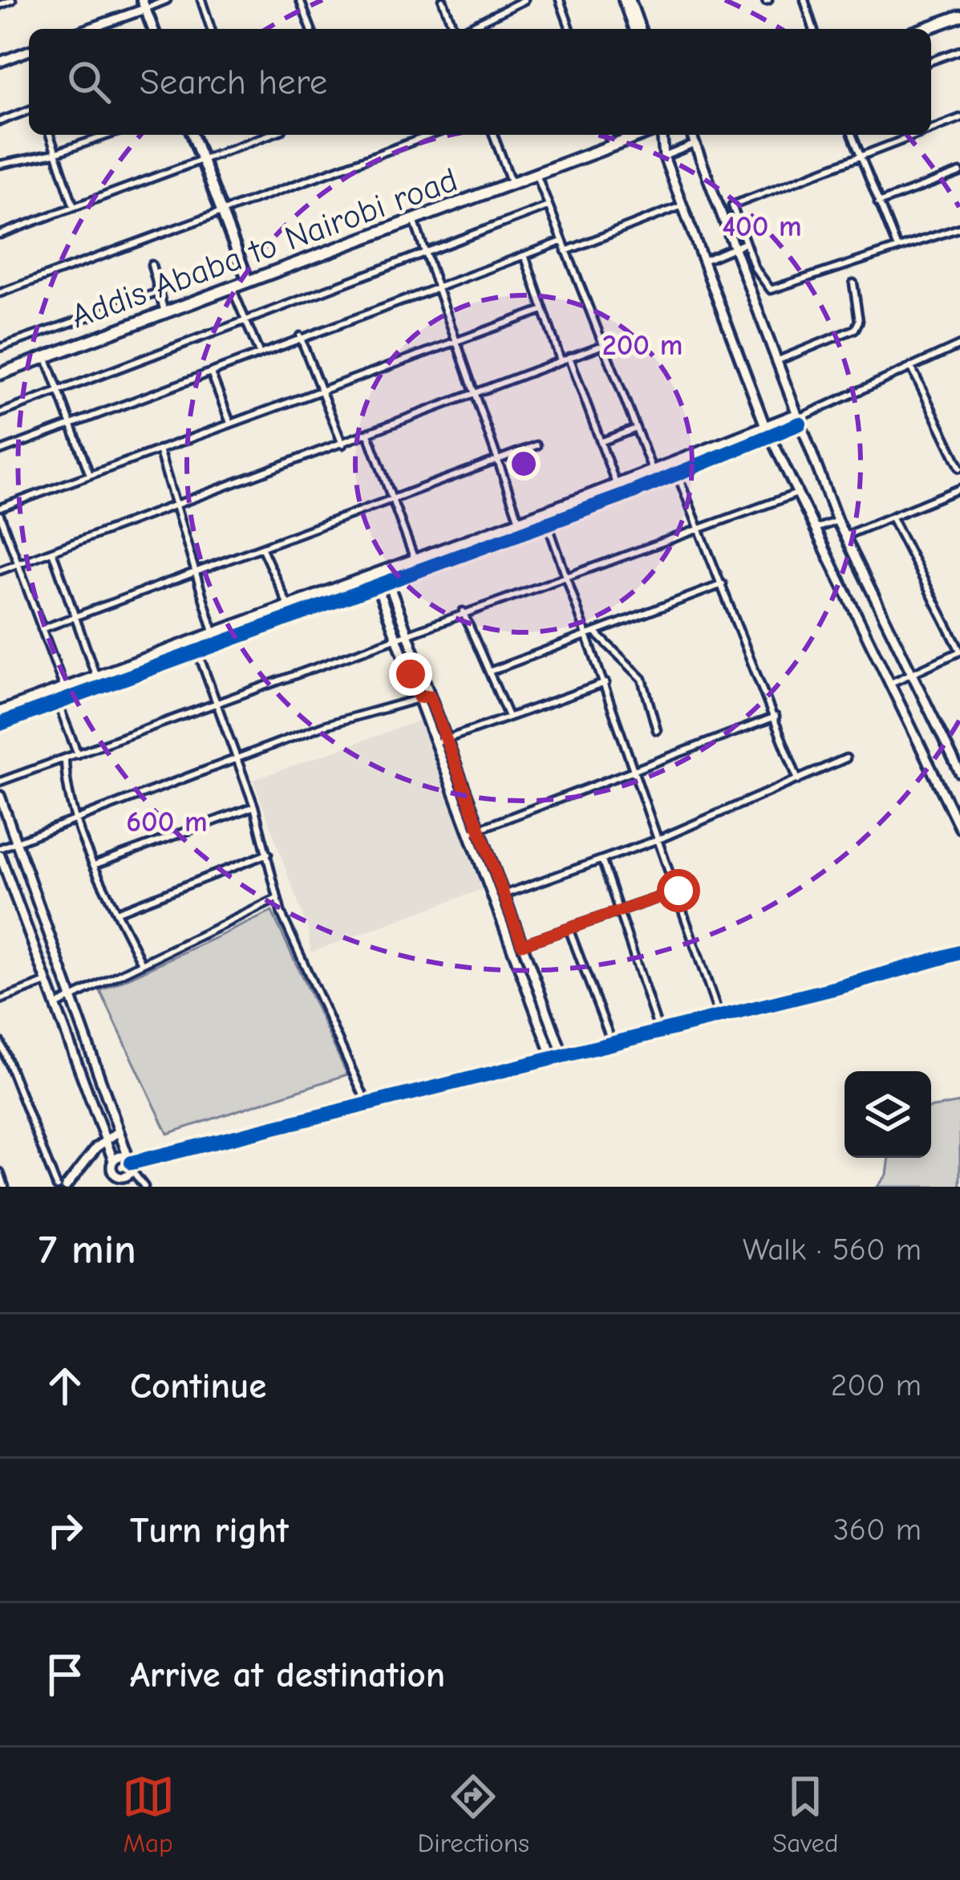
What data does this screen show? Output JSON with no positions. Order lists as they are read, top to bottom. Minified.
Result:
{"streets":{"highway":["Addis Ababa to Nairobi road"]},"page":{"search":"Search here","heading":["7 min","Walk · 560 m"],"list":[["Continue","200 m"],["Turn right","360 m"],"Arrive at destination"],"nav":["Map","Directions","Saved"]},"rings":["400 m","200 m","600 m"]}
